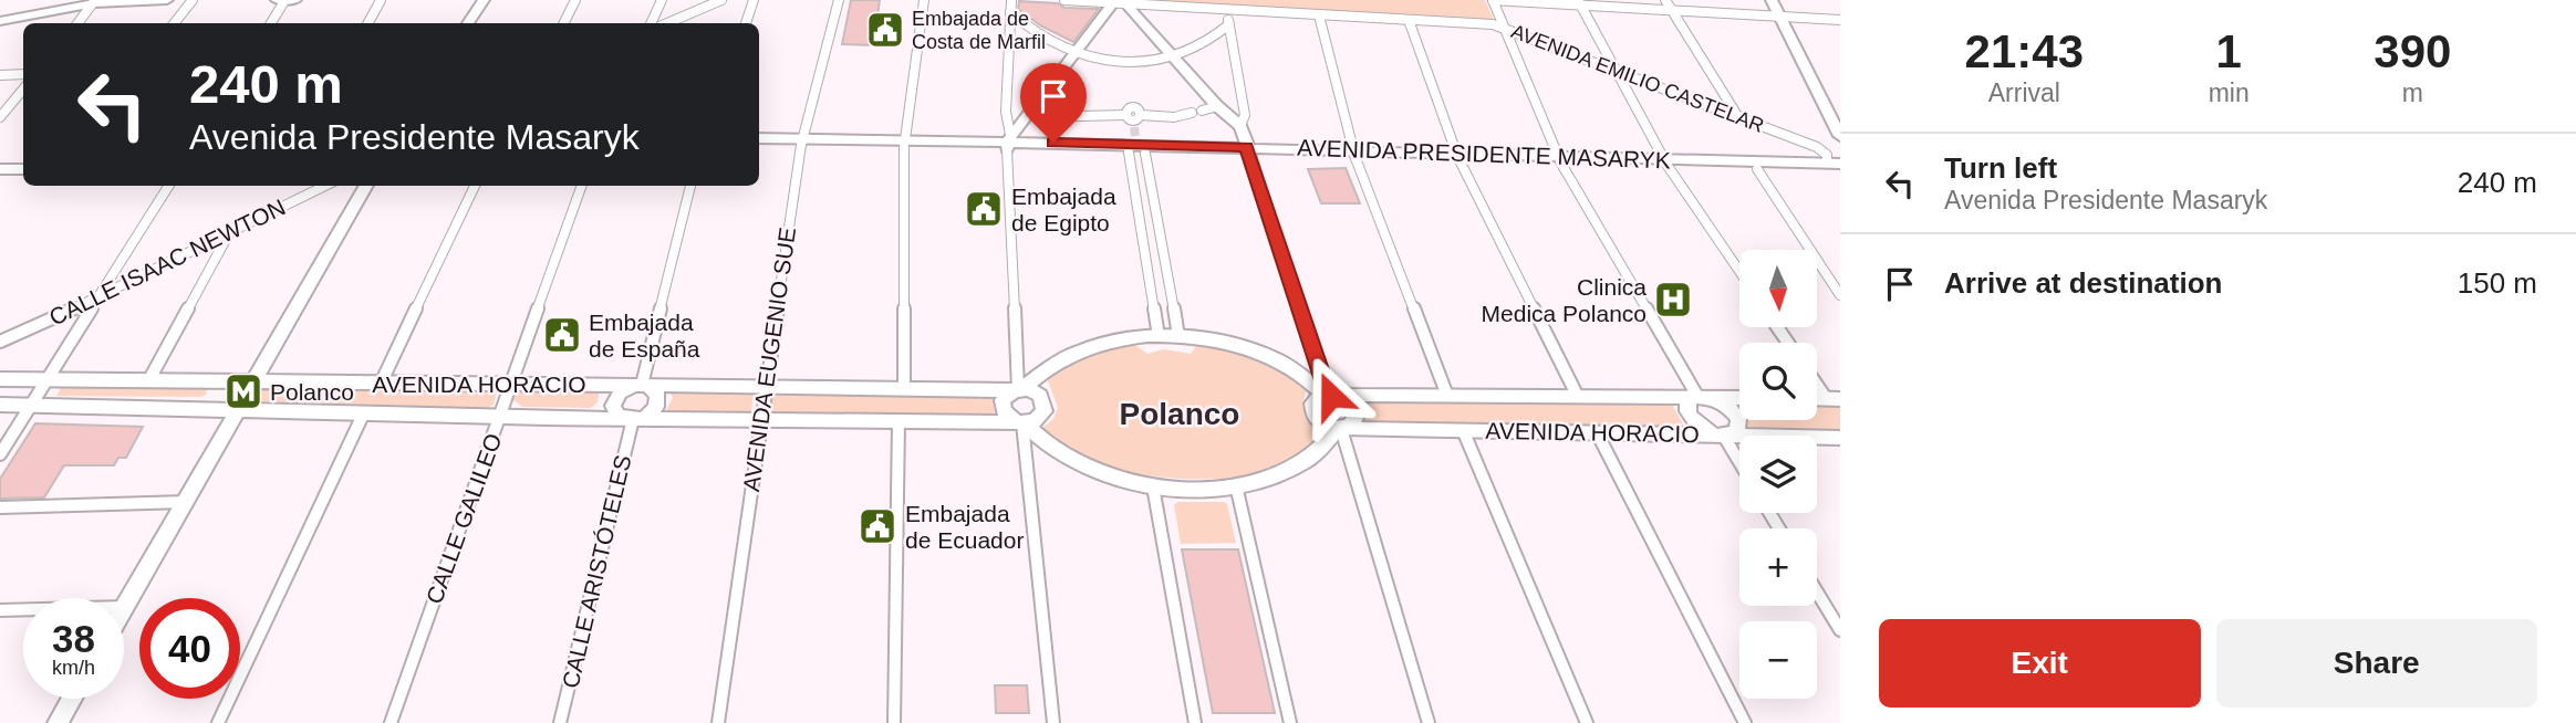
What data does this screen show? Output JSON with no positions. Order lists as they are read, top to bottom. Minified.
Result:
{"streets":{"street":["AVENIDA EMILIO CASTELAR","AVENIDA PRESIDENTE MASARYK","CALLE ISAAC NEWTON","AVENIDA EUGENIO SUE","AVENIDA HORACIO","CALLE GALILEO","CALLE ARISTÓTELES"]},"crossings":[["AVENIDA EMILIO CASTELAR","AVENIDA PRESIDENTE MASARYK"],["AVENIDA PRESIDENTE MASARYK","AVENIDA EUGENIO SUE"],["AVENIDA EUGENIO SUE","AVENIDA HORACIO"],["AVENIDA HORACIO","CALLE GALILEO"],["AVENIDA HORACIO","CALLE ARISTÓTELES"]],"districts":["Polanco"],"places":{"public building":["Embajada de Costa de Marfil","Embajada de Egipto","Embajada de España","Embajada de Ecuador"],"hospital":["Clinica Medica Polanco"],"metro station":["Polanco"]},"north":"bottom","page":{"eta":["21:43","Arrival","1","min","390","m"],"turn":["240 m","Avenida Presidente Masaryk"],"list":[{"name":"Turn left","note":"Avenida Presidente Masaryk","value":"240 m"},{"name":"Arrive at destination","value":"150 m"}],"map_buttons":["+","−"],"speed":"38 km/h","limit":"40","buttons":["Exit","Share"]}}
